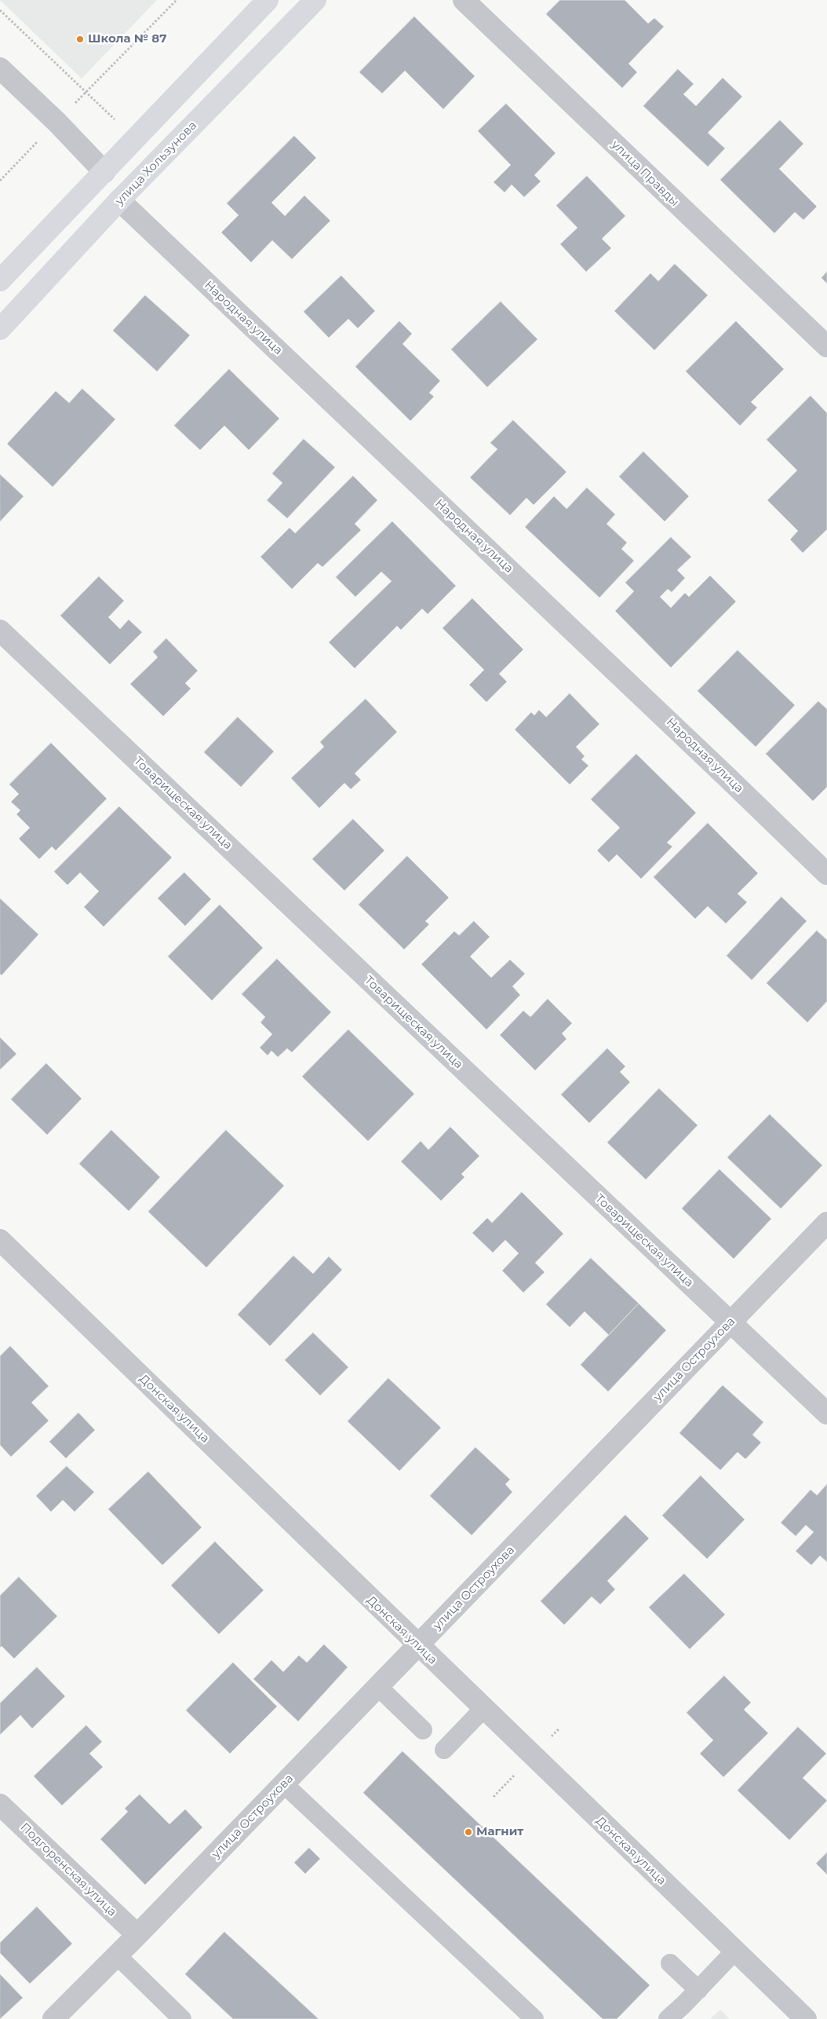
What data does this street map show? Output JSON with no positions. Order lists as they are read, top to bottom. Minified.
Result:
{"streets":{"main road":["улица Хользунова"],"street":["улица Правды","Народная улица","Товарищеская улица","улица Остроухова","Донская улица","Подгоренская улица"]},"crossings":[["улица Хользунова","Народная улица"],["Товарищеская улица","улица Остроухова"],["улица Остроухова","Донская улица"],["улица Остроухова","Подгоренская улица"]],"places":["Школа № 87","Магнит"]}
